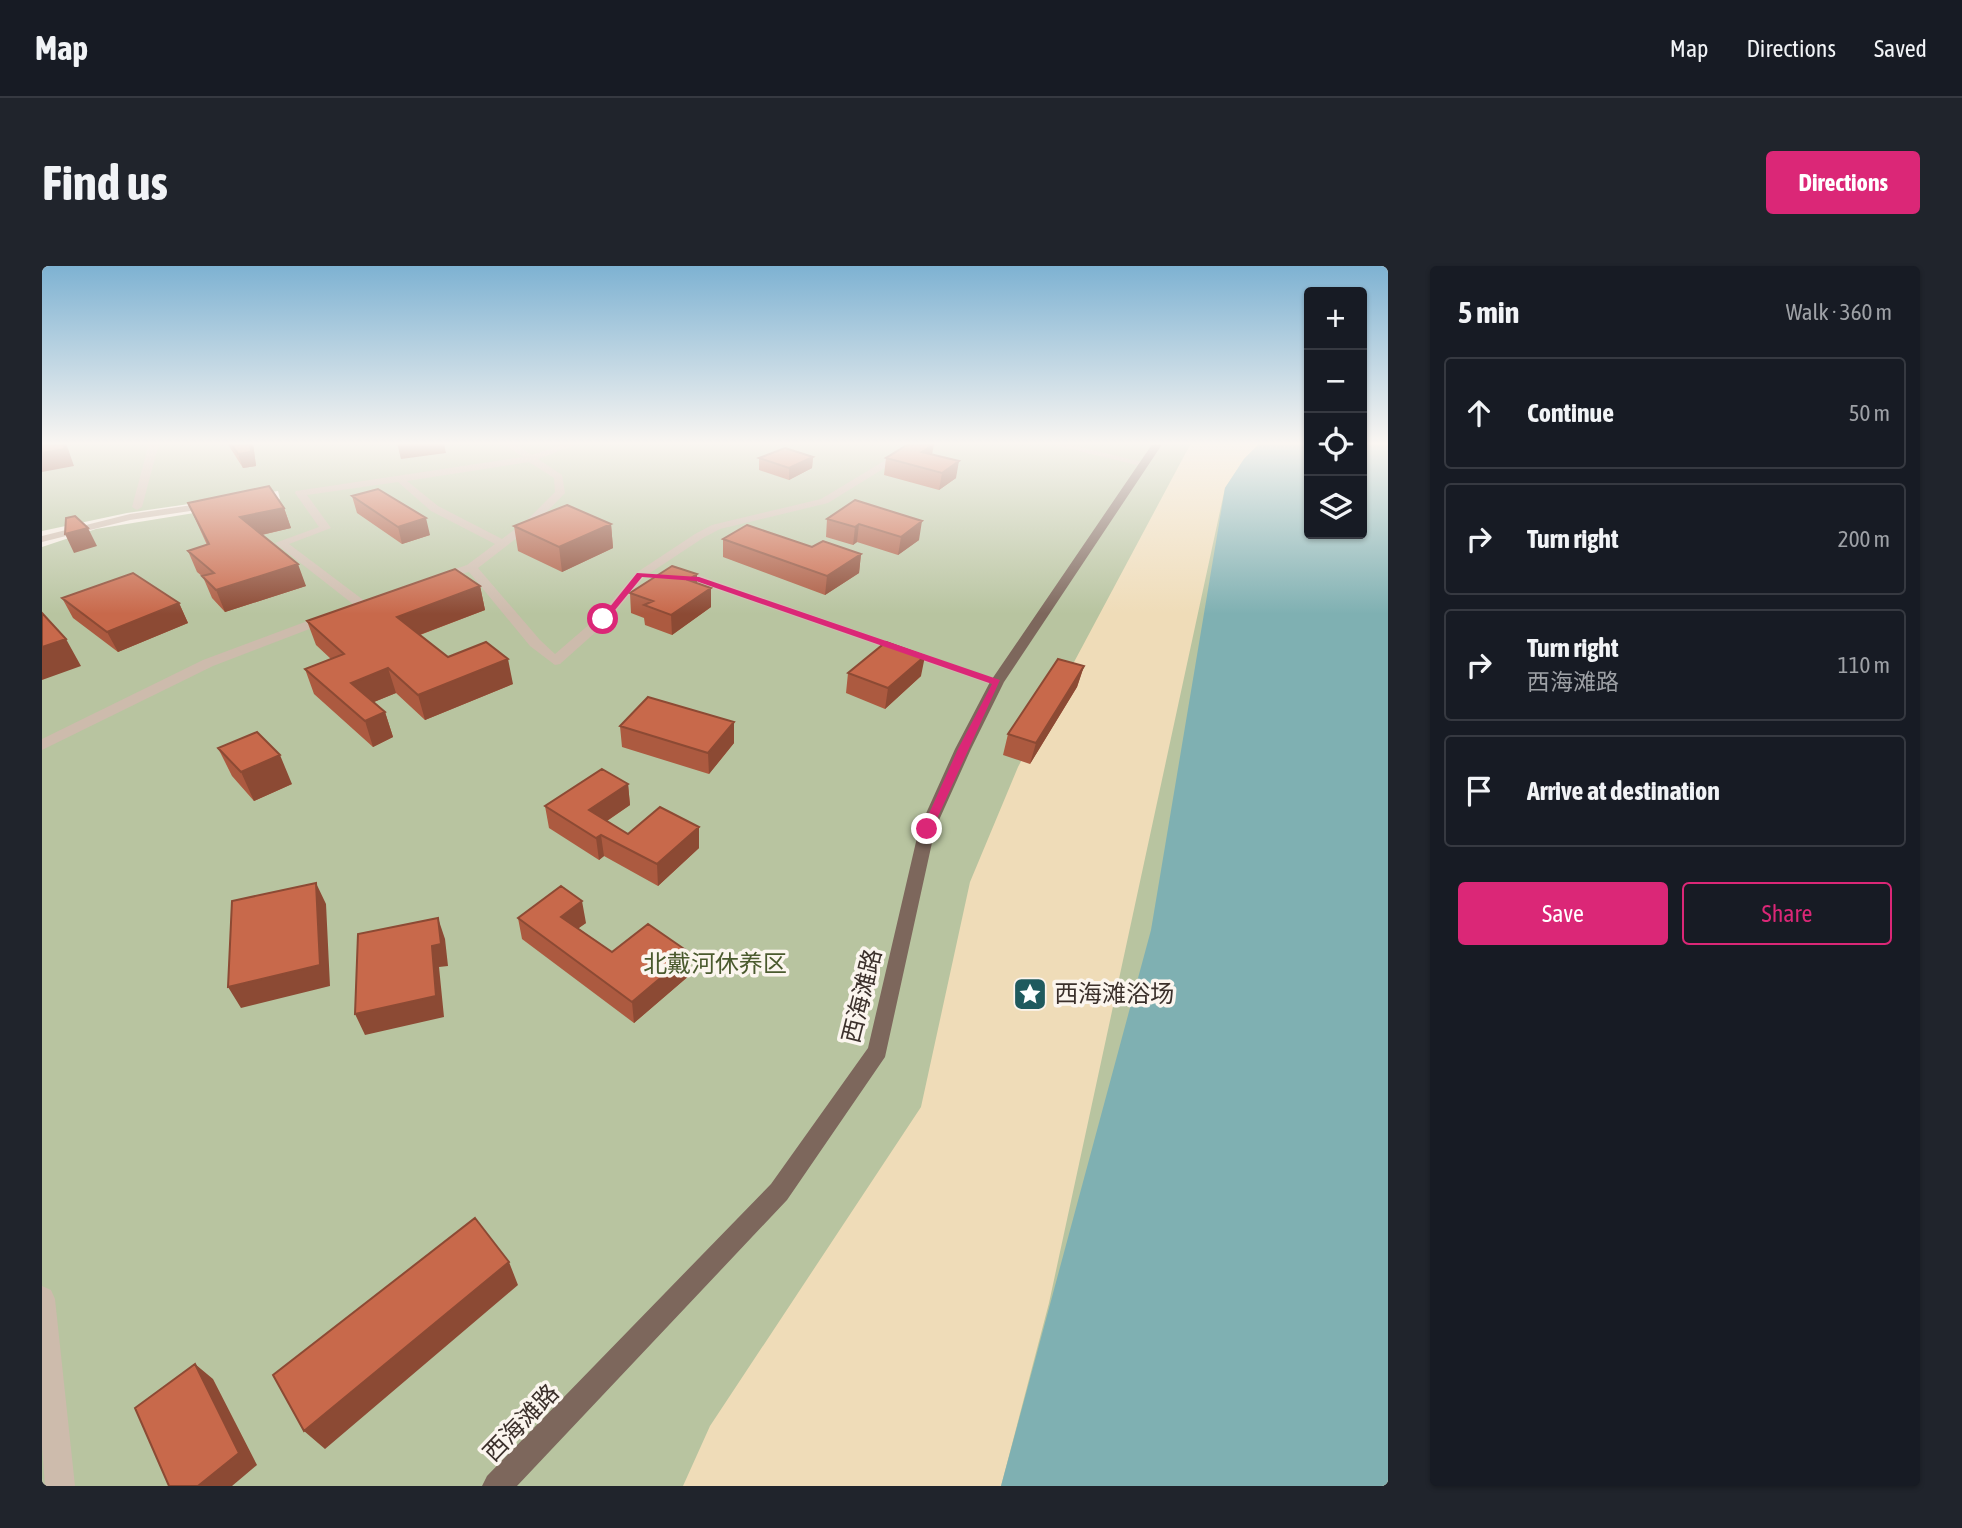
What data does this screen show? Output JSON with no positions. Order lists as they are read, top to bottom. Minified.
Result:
{"streets":{"main road":["西海滩路"]},"parks":["北戴河休养区"],"places":{"place":["西海滩浴场"]},"page":{"header":"Map","nav":["Map","Directions","Saved"],"buttons":["Directions",["Save","Share"]],"title":"Find us","heading":["5 min","Walk · 360 m"],"map_buttons":["+","−"],"list":[["Continue","50 m"],["Turn right","200 m"],["Turn right","西海滩路","110 m"],"Arrive at destination"]}}
